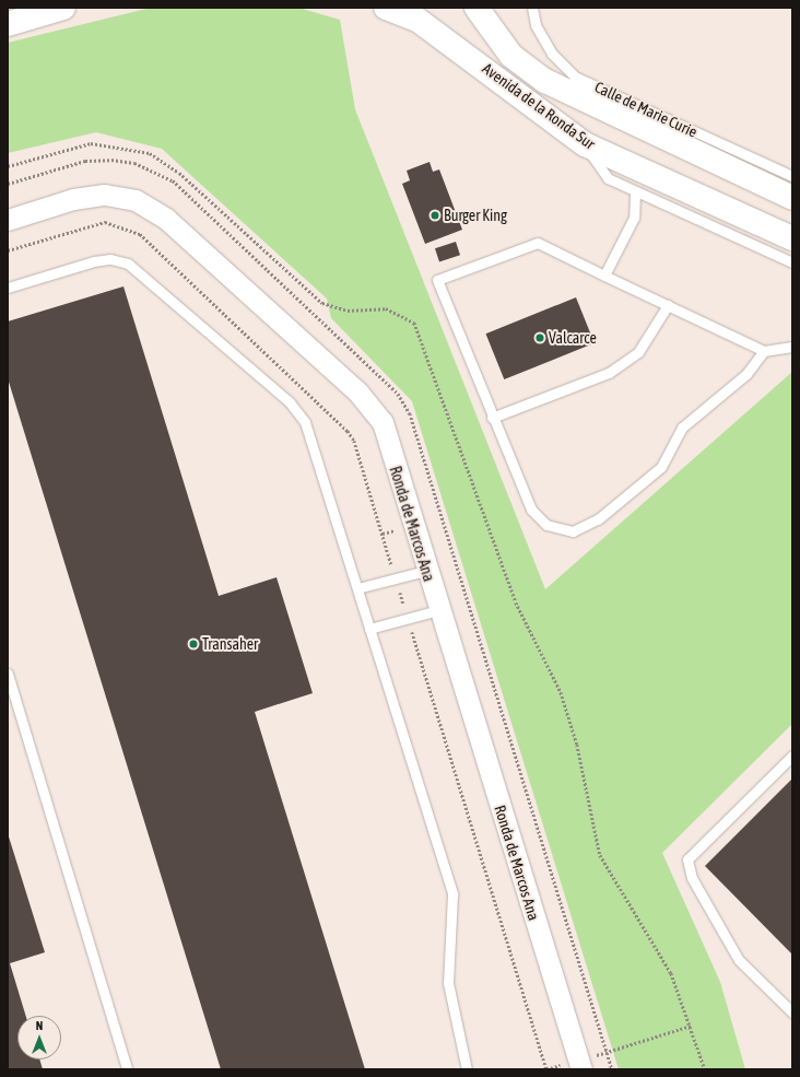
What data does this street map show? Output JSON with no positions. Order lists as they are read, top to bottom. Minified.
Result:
{"streets":{"main road":["Avenida de la Ronda Sur"],"street":["Ronda de Marcos Ana"],"lane":["Calle de Marie Curie"]},"places":["Burger King","Valcarce","Transaher"],"north":"top"}
